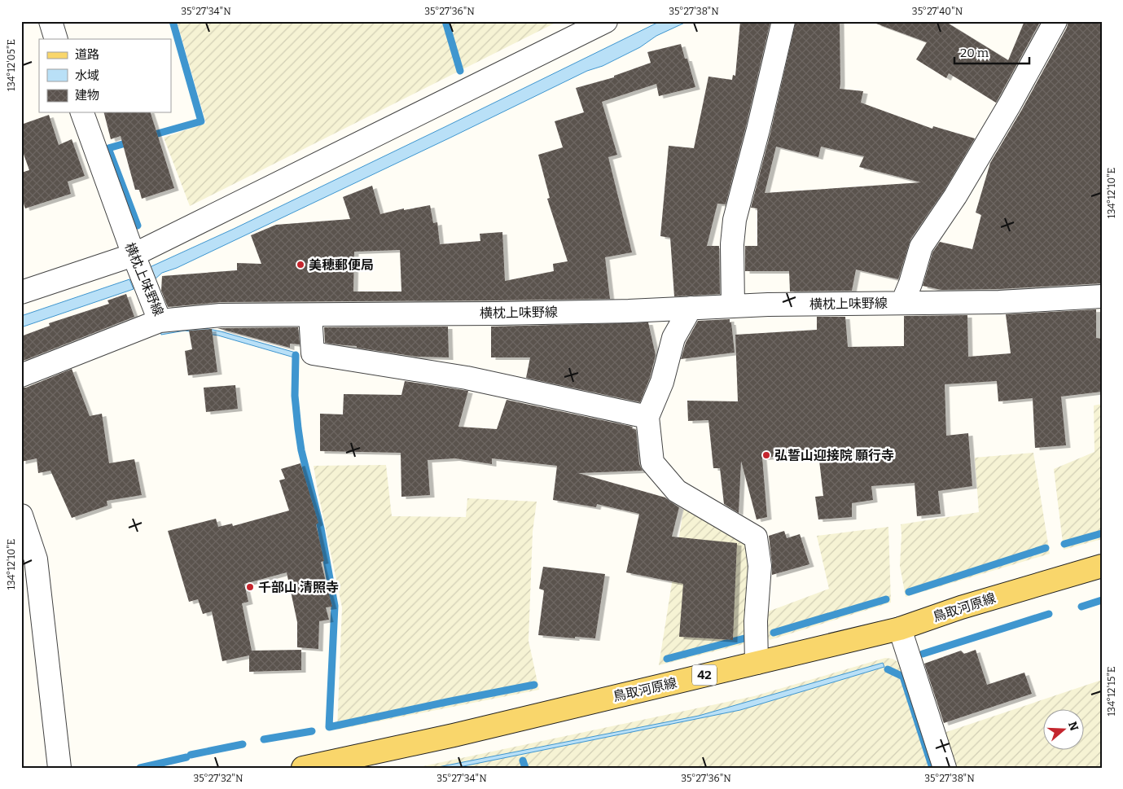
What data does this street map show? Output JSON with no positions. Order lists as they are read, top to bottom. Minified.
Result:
{"streets":{"main road":["鳥取河原線","42"],"street":["横枕上味野線"]},"places":["美穂郵便局","弘誓山迎接院 願行寺","千部山 清照寺"],"legend":["道路","水域","建物"],"scale_bar":"20 m","north":"right","coordinates":["35°27'34\"N","35°27'36\"N","35°27'38\"N","35°27'40\"N","134°12'05\"E","134°12'10\"E","134°12'15\"E","35°27'32\"N"]}
